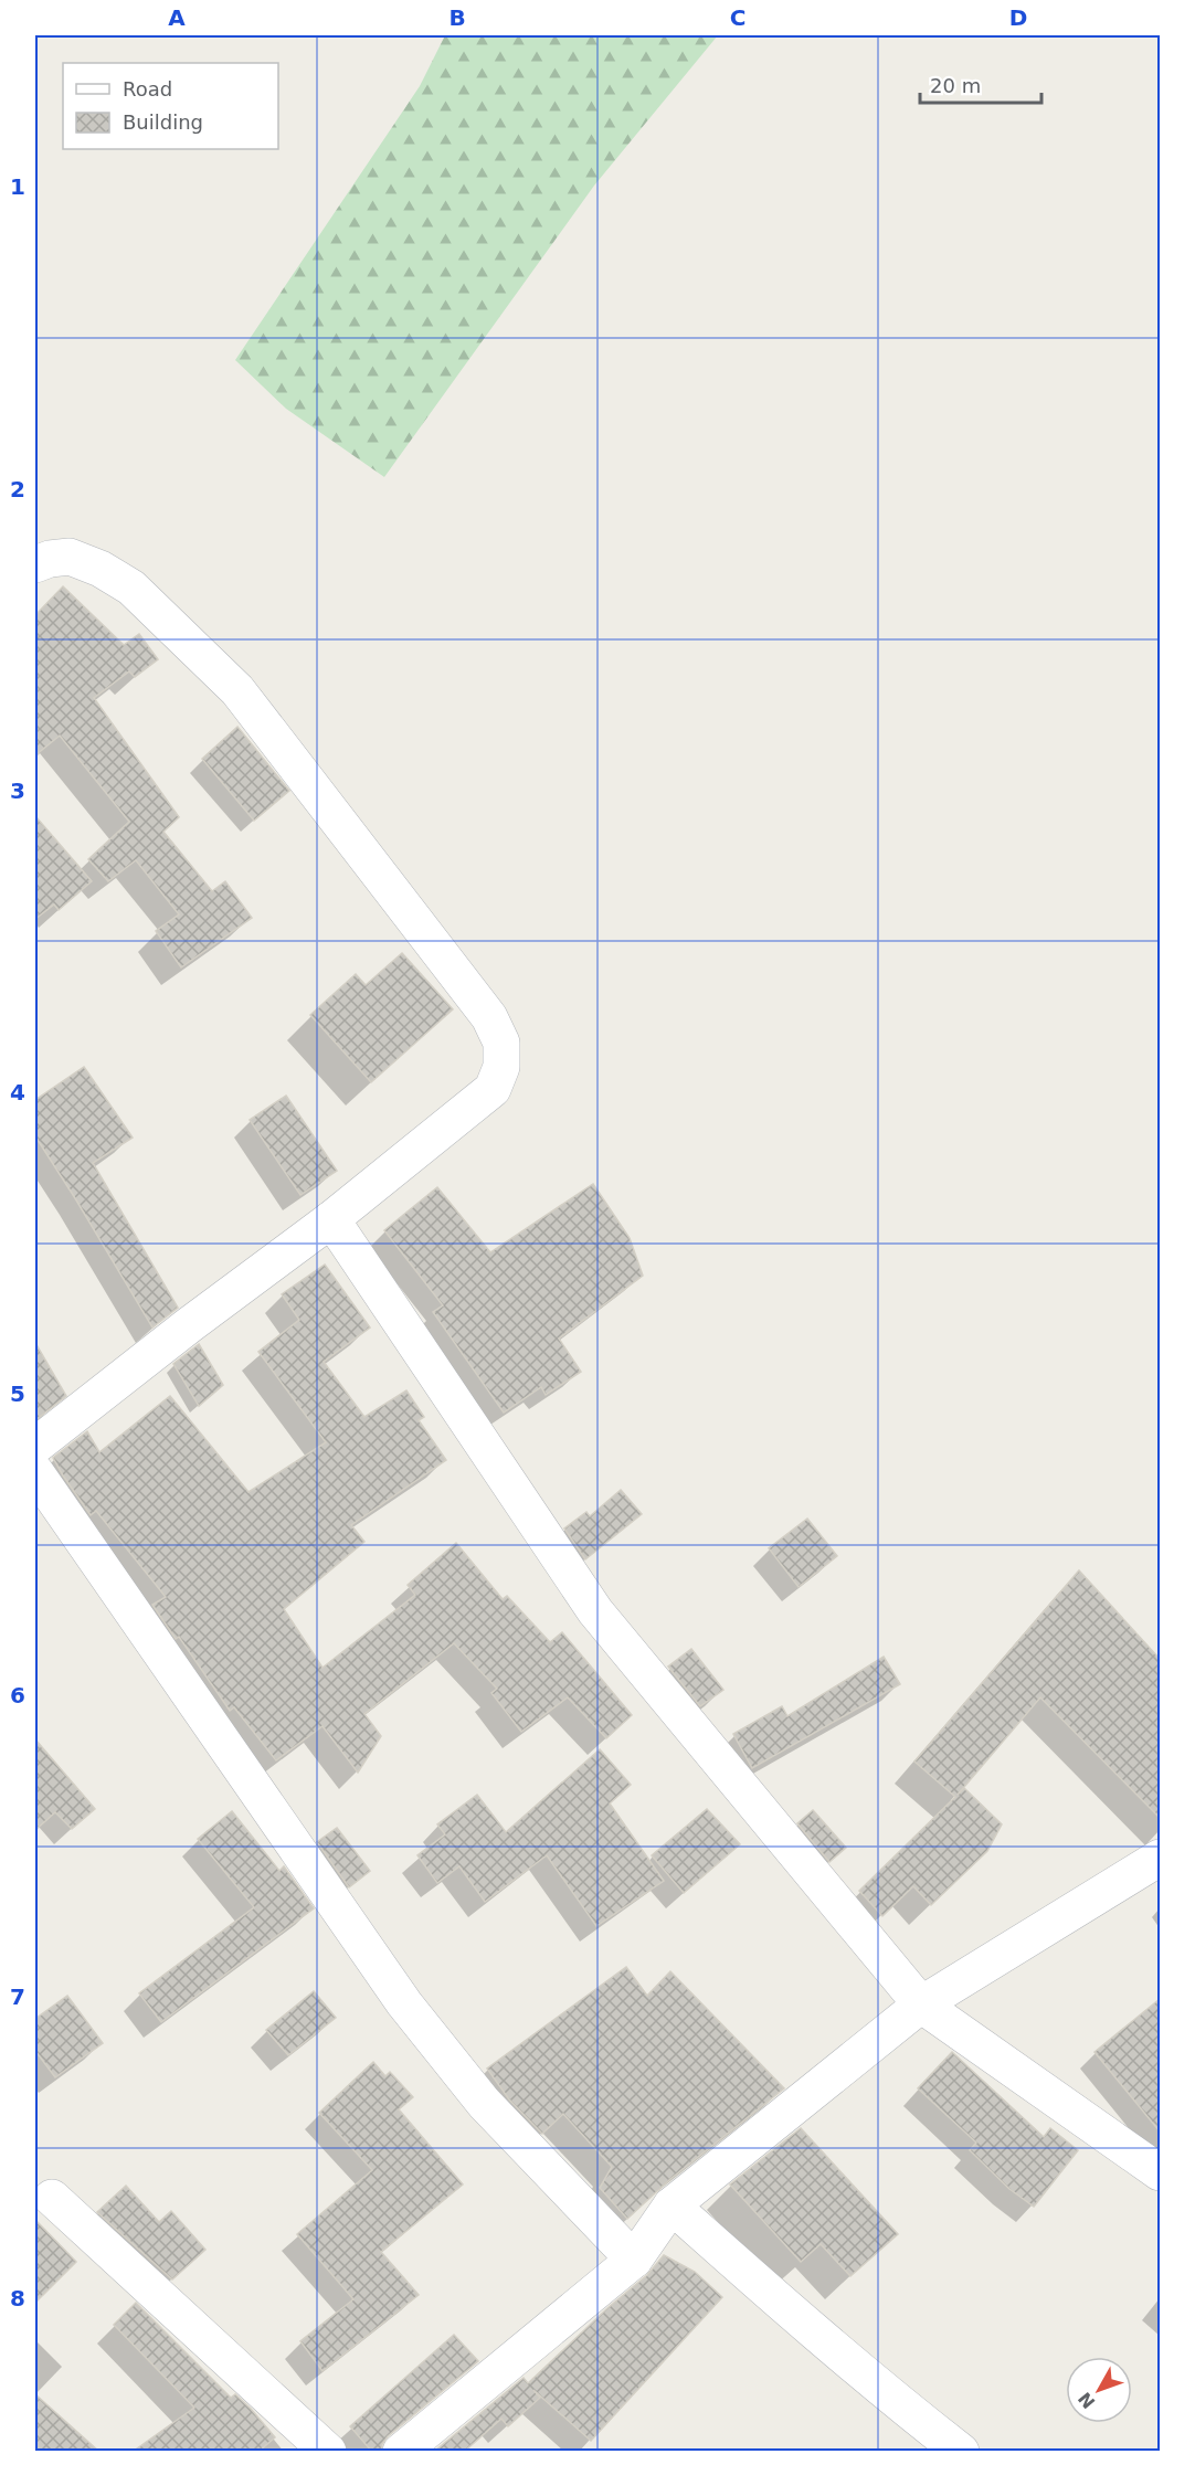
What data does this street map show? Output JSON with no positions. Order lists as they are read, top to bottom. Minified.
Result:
{"legend":["Road","Building"],"scale_bar":"20 m","north":"bottom left","grid":{"columns":["A","B","C","D"],"rows":["1","2","3","4","5","6","7","8"]}}
